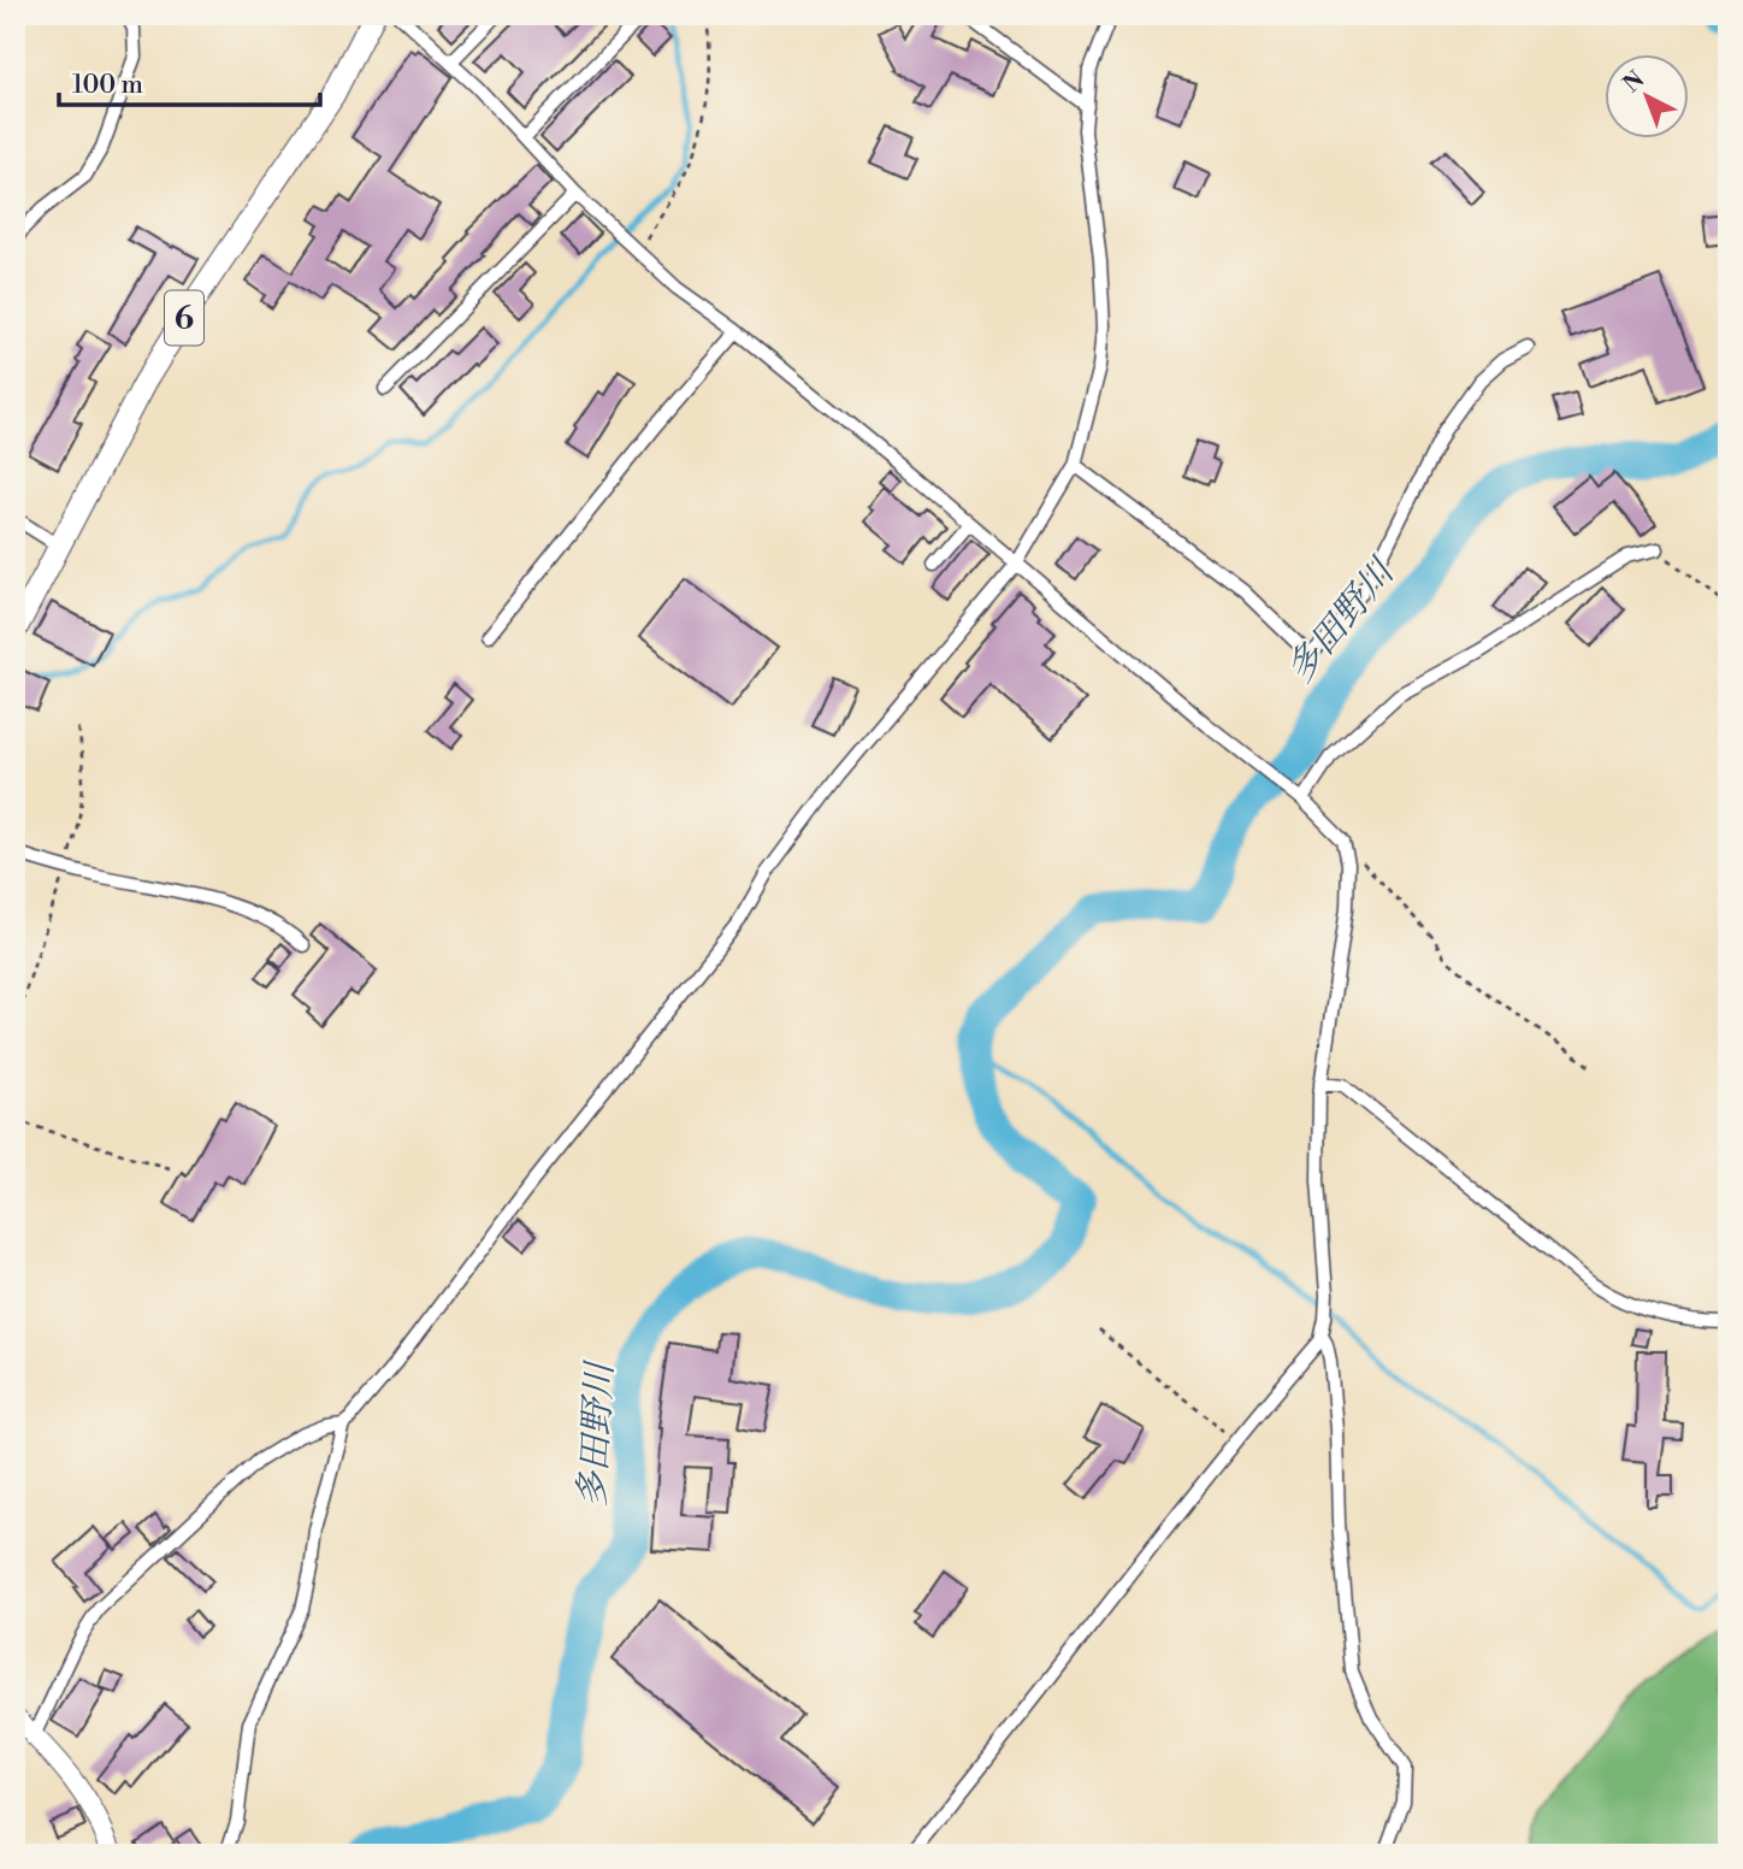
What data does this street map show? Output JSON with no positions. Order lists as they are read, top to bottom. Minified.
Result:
{"streets":{"main road":["6"]},"water":["多田野川"],"scale_bar":"100 m","north":"top left"}
